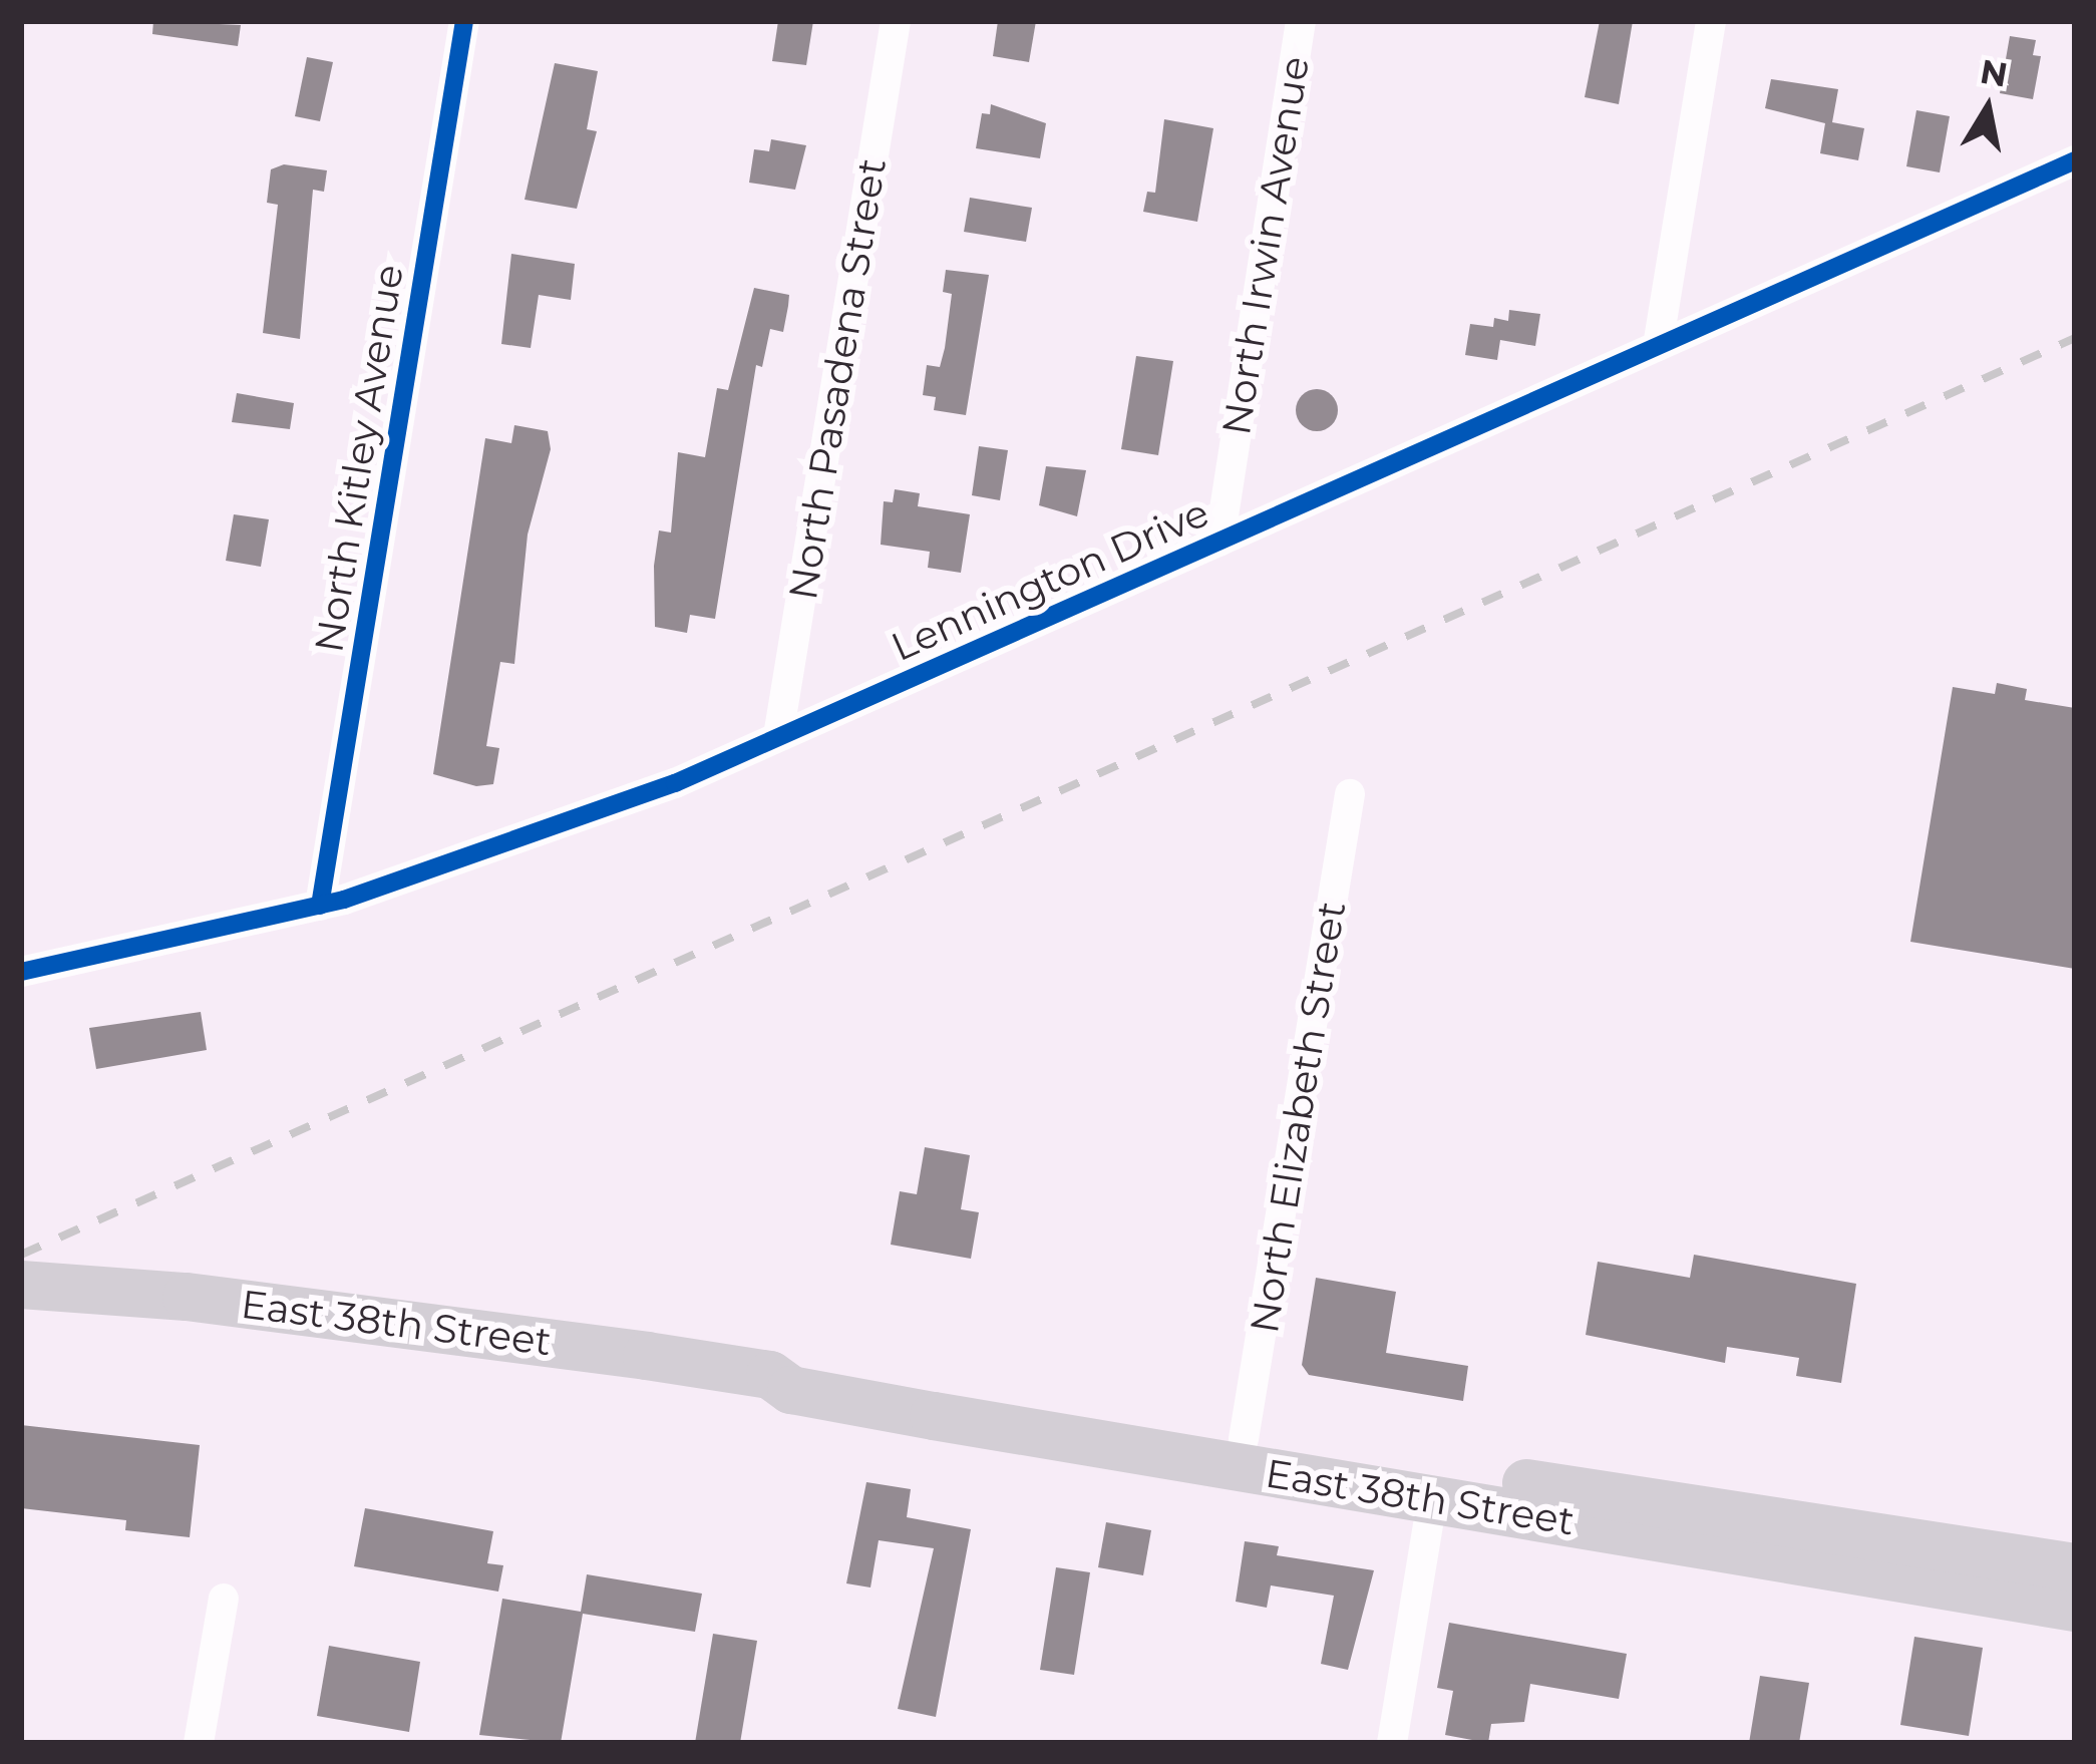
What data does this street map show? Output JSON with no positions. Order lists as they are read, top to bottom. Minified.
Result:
{"streets":{"main road":["East 38th Street"],"street":["North Irwin Avenue","North Pasadena Street","North Kitley Avenue","Lennington Drive","North Elizabeth Street"]},"crossings":[["North Irwin Avenue","Lennington Drive"],["North Pasadena Street","Lennington Drive"],["North Kitley Avenue","Lennington Drive"],["North Elizabeth Street","East 38th Street"]],"north":"top"}
